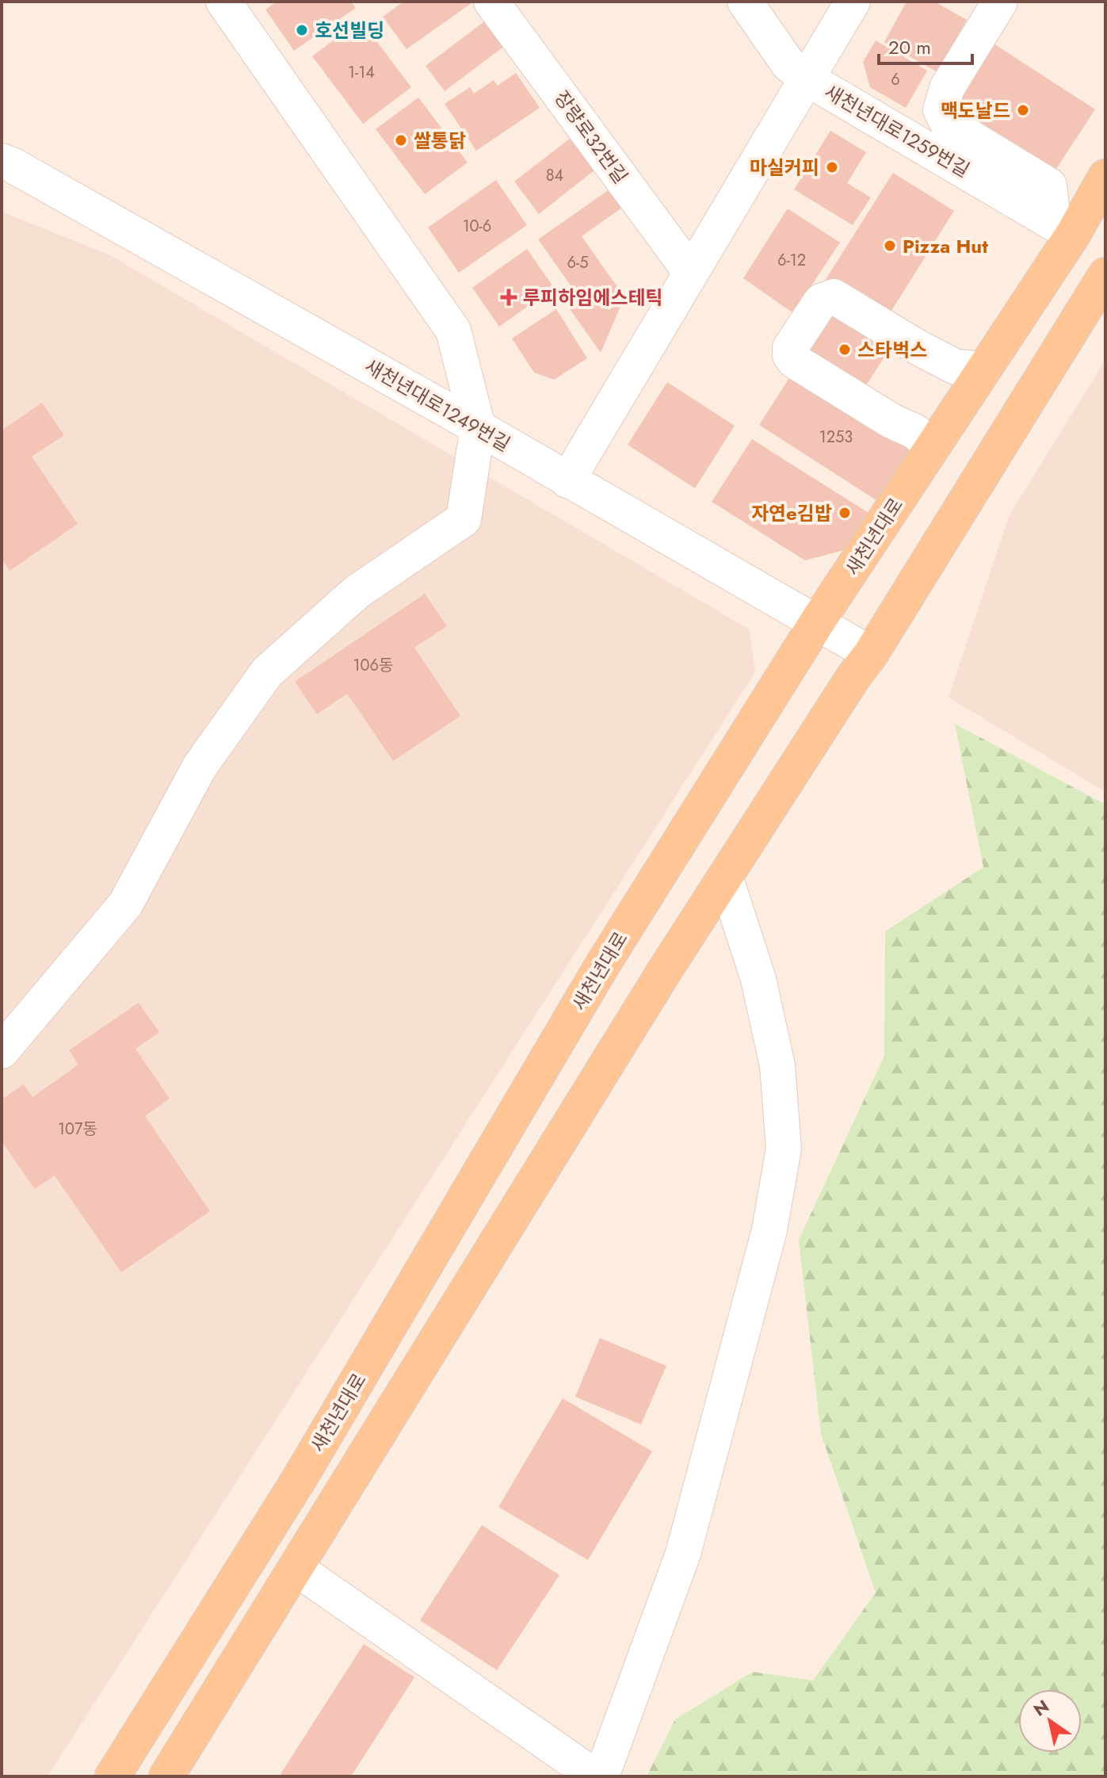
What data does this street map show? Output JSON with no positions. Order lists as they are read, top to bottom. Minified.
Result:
{"streets":{"main road":["새천년대로"],"street":["새천년대로1259번길","장량로32번길","새천년대로1249번길"]},"crossings":[["새천년대로1259번길","새천년대로"],["새천년대로1249번길","새천년대로"]],"places":{"other":["호선빌딩","맥도날드","쌀통닭","마실커피","Pizza Hut","스타벅스","자연e김밥"],"health":["루피하임에스테틱"]},"house_numbers":["1-14","6","84","10-6","6-12","6-5","1253","106동","107동"],"scale_bar":"20 m","north":"top left"}
